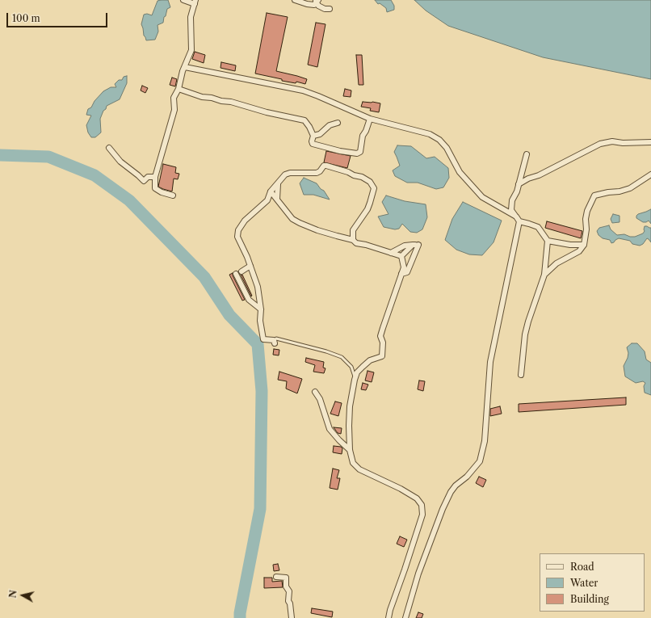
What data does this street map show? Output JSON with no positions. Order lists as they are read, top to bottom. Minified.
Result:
{"legend":["Road","Water","Building"],"scale_bar":"100 m","north":"left"}
